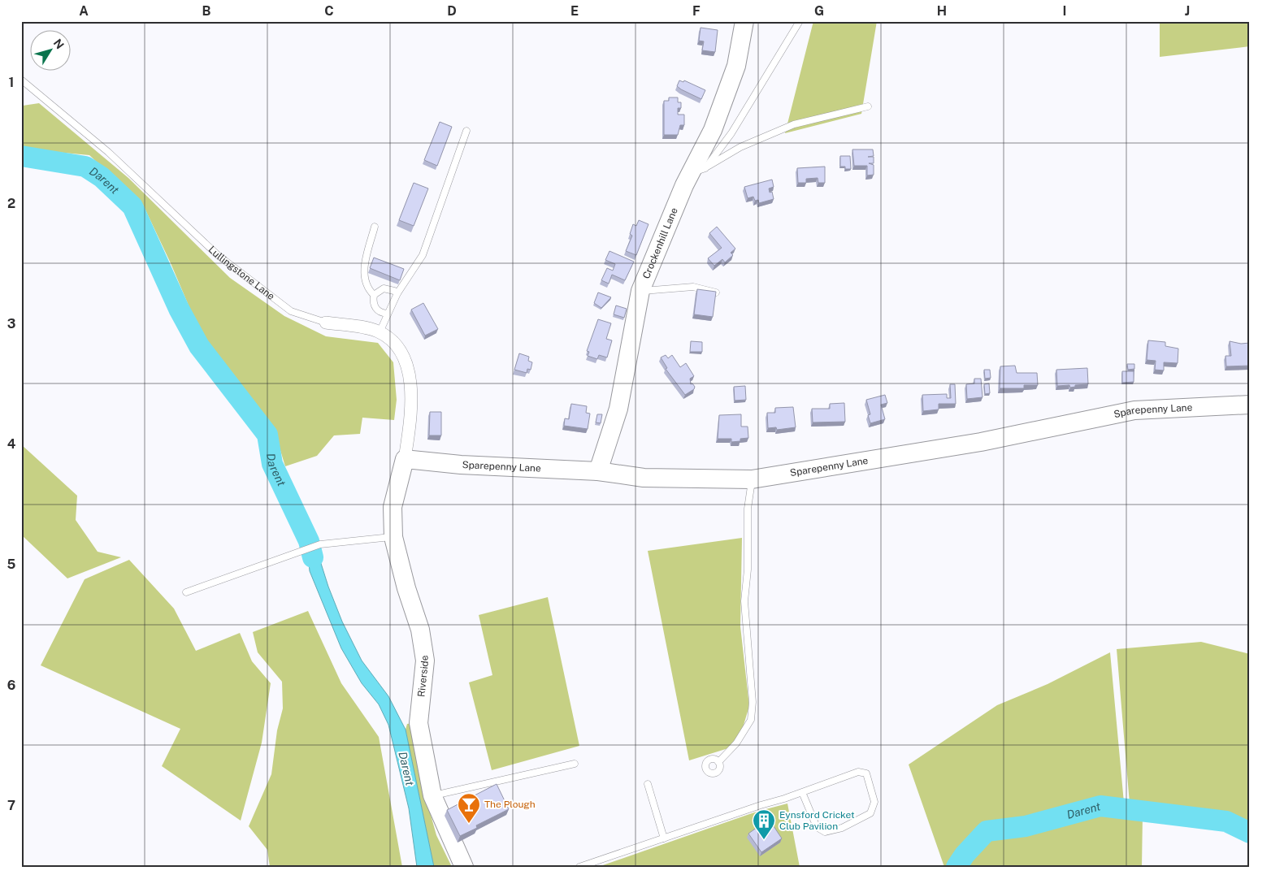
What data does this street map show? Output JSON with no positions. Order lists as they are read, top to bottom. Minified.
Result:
{"streets":{"street":["Crockenhill Lane","Lullingstone Lane","Sparepenny Lane","Riverside"]},"crossings":[["Crockenhill Lane","Sparepenny Lane"],["Lullingstone Lane","Sparepenny Lane"],["Lullingstone Lane","Riverside"],["Sparepenny Lane","Riverside"]],"water":["Darent"],"places":{"bar":["The Plough"],"building":["Eynsford Cricket Club Pavilion"]},"north":"top right","grid":{"columns":["A","B","C","D","E","F","G","H","I","J"],"rows":["1","2","3","4","5","6","7"]}}
